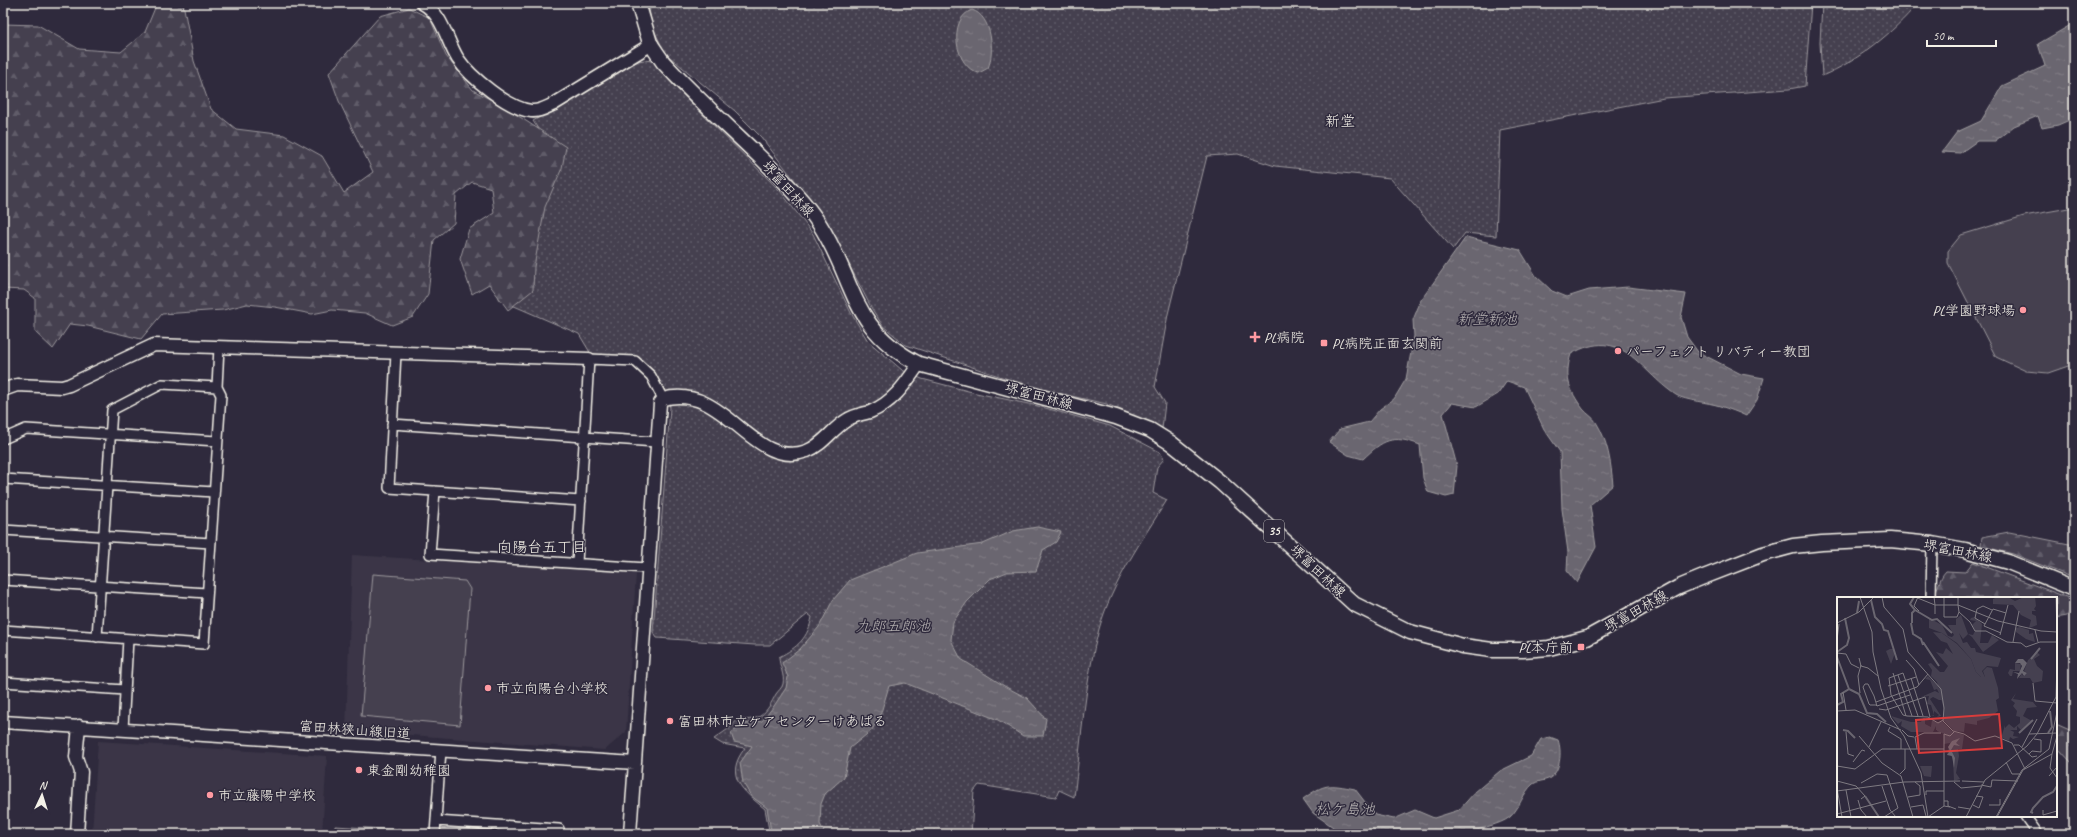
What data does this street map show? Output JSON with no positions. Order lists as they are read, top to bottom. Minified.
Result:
{"streets":{"main road":["堺富田林線","35"],"street":["富田林狭山線旧道"]},"districts":["新堂","向陽台五丁目"],"water":["新堂新池","九郎五郎池","松ケ島池"],"places":{"other":["PL学園野球場","パーフェクト リバティー教団","市立向陽台小学校","富田林市立ケアセンターけあぱる","東金剛幼稚園","市立藤陽中学校"],"health":["PL病院"],"transit":["PL病院正面玄関前","PL本庁前"]},"scale_bar":"50 m","north":"top"}
